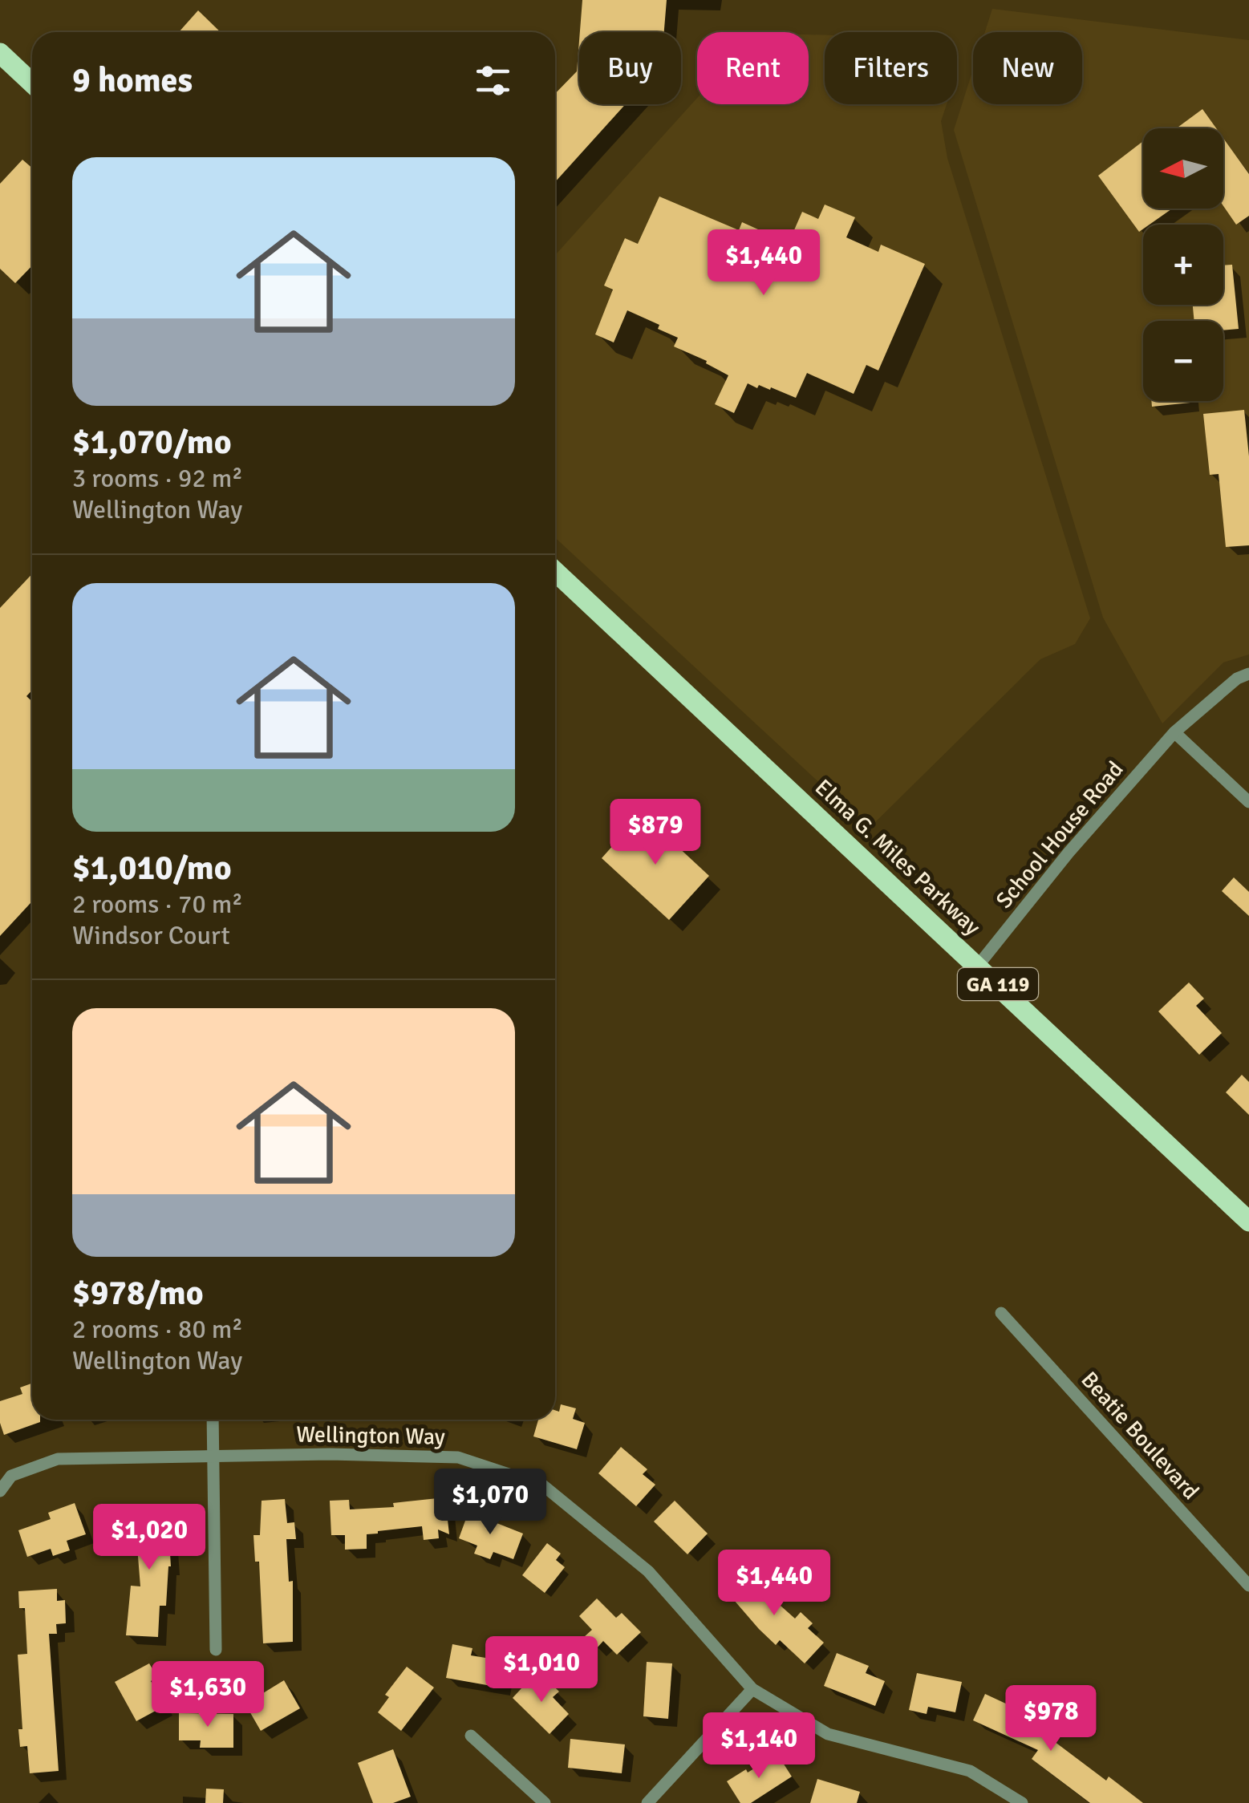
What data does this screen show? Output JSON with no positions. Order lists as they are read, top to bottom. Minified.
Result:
{"streets":{"main road":["Elma G. Miles Parkway","GA 119"],"street":["School House Road","Wellington Way","Beatie Boulevard"]},"crossings":[["School House Road","Elma G. Miles Parkway"]],"north":"left","page":{"chip":["Buy","Rent","Filters","New"],"heading":"9 homes","map_buttons":["+","−"],"list":[{"name":"$1,070/mo","note":"3 rooms · 92 m² · Wellington Way"},{"name":"$1,010/mo","note":"2 rooms · 70 m² · Windsor Court"},{"name":"$978/mo","note":"2 rooms · 80 m² · Wellington Way"}],"price":["$1,440","$879","$1,070","$1,020","$1,440","$1,010","$1,630","$978","$1,140"]}}
